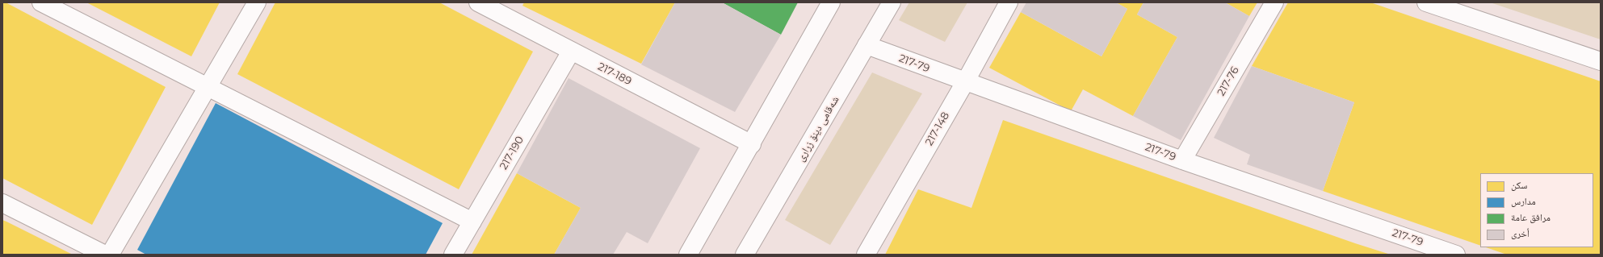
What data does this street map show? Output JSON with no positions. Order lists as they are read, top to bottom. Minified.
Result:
{"streets":{"street":["217-79","217-189","217-76","شەقامی دینۆ زراری","217-148","217-190"]},"crossings":[["217-79","217-76"],["217-79","شەقامی دینۆ زراری"],["217-79","217-148"],["217-189","217-190"]],"legend":["سكن","مدارس","مرافق عامة","أخرى"]}
